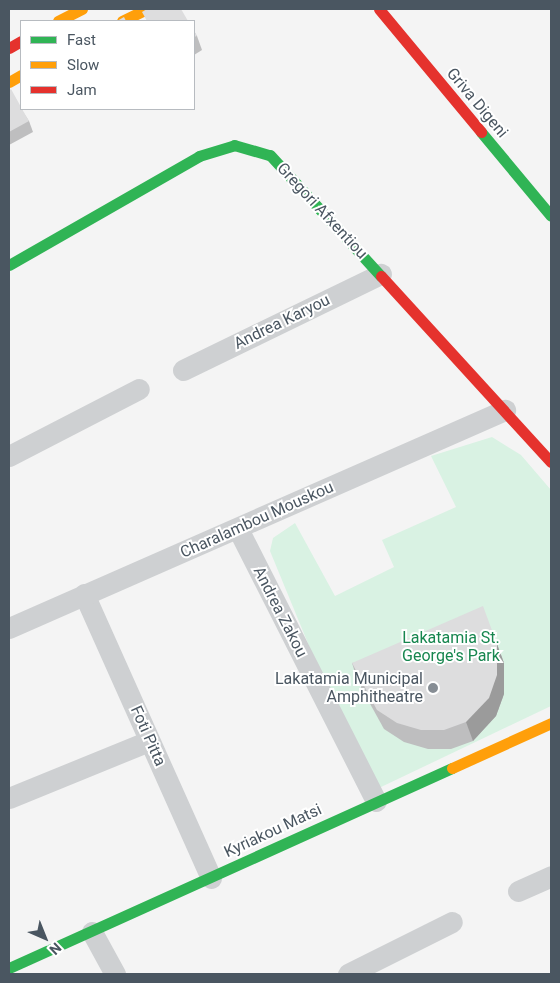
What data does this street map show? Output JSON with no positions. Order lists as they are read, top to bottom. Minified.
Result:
{"streets":{"street":["Griva Digeni","Gregori Afxentiou","Andrea Karyou","Charalambou Mouskou","Andrea Zakou","Foti Pitta","Kyriakou Matsi"]},"crossings":[["Gregori Afxentiou","Andrea Karyou"],["Gregori Afxentiou","Charalambou Mouskou"],["Charalambou Mouskou","Andrea Zakou"],["Charalambou Mouskou","Foti Pitta"],["Andrea Zakou","Kyriakou Matsi"],["Foti Pitta","Kyriakou Matsi"]],"parks":["Lakatamia St. George's Park"],"places":["Lakatamia Municipal Amphitheatre"],"legend":["Fast","Slow","Jam"],"north":"bottom right"}
